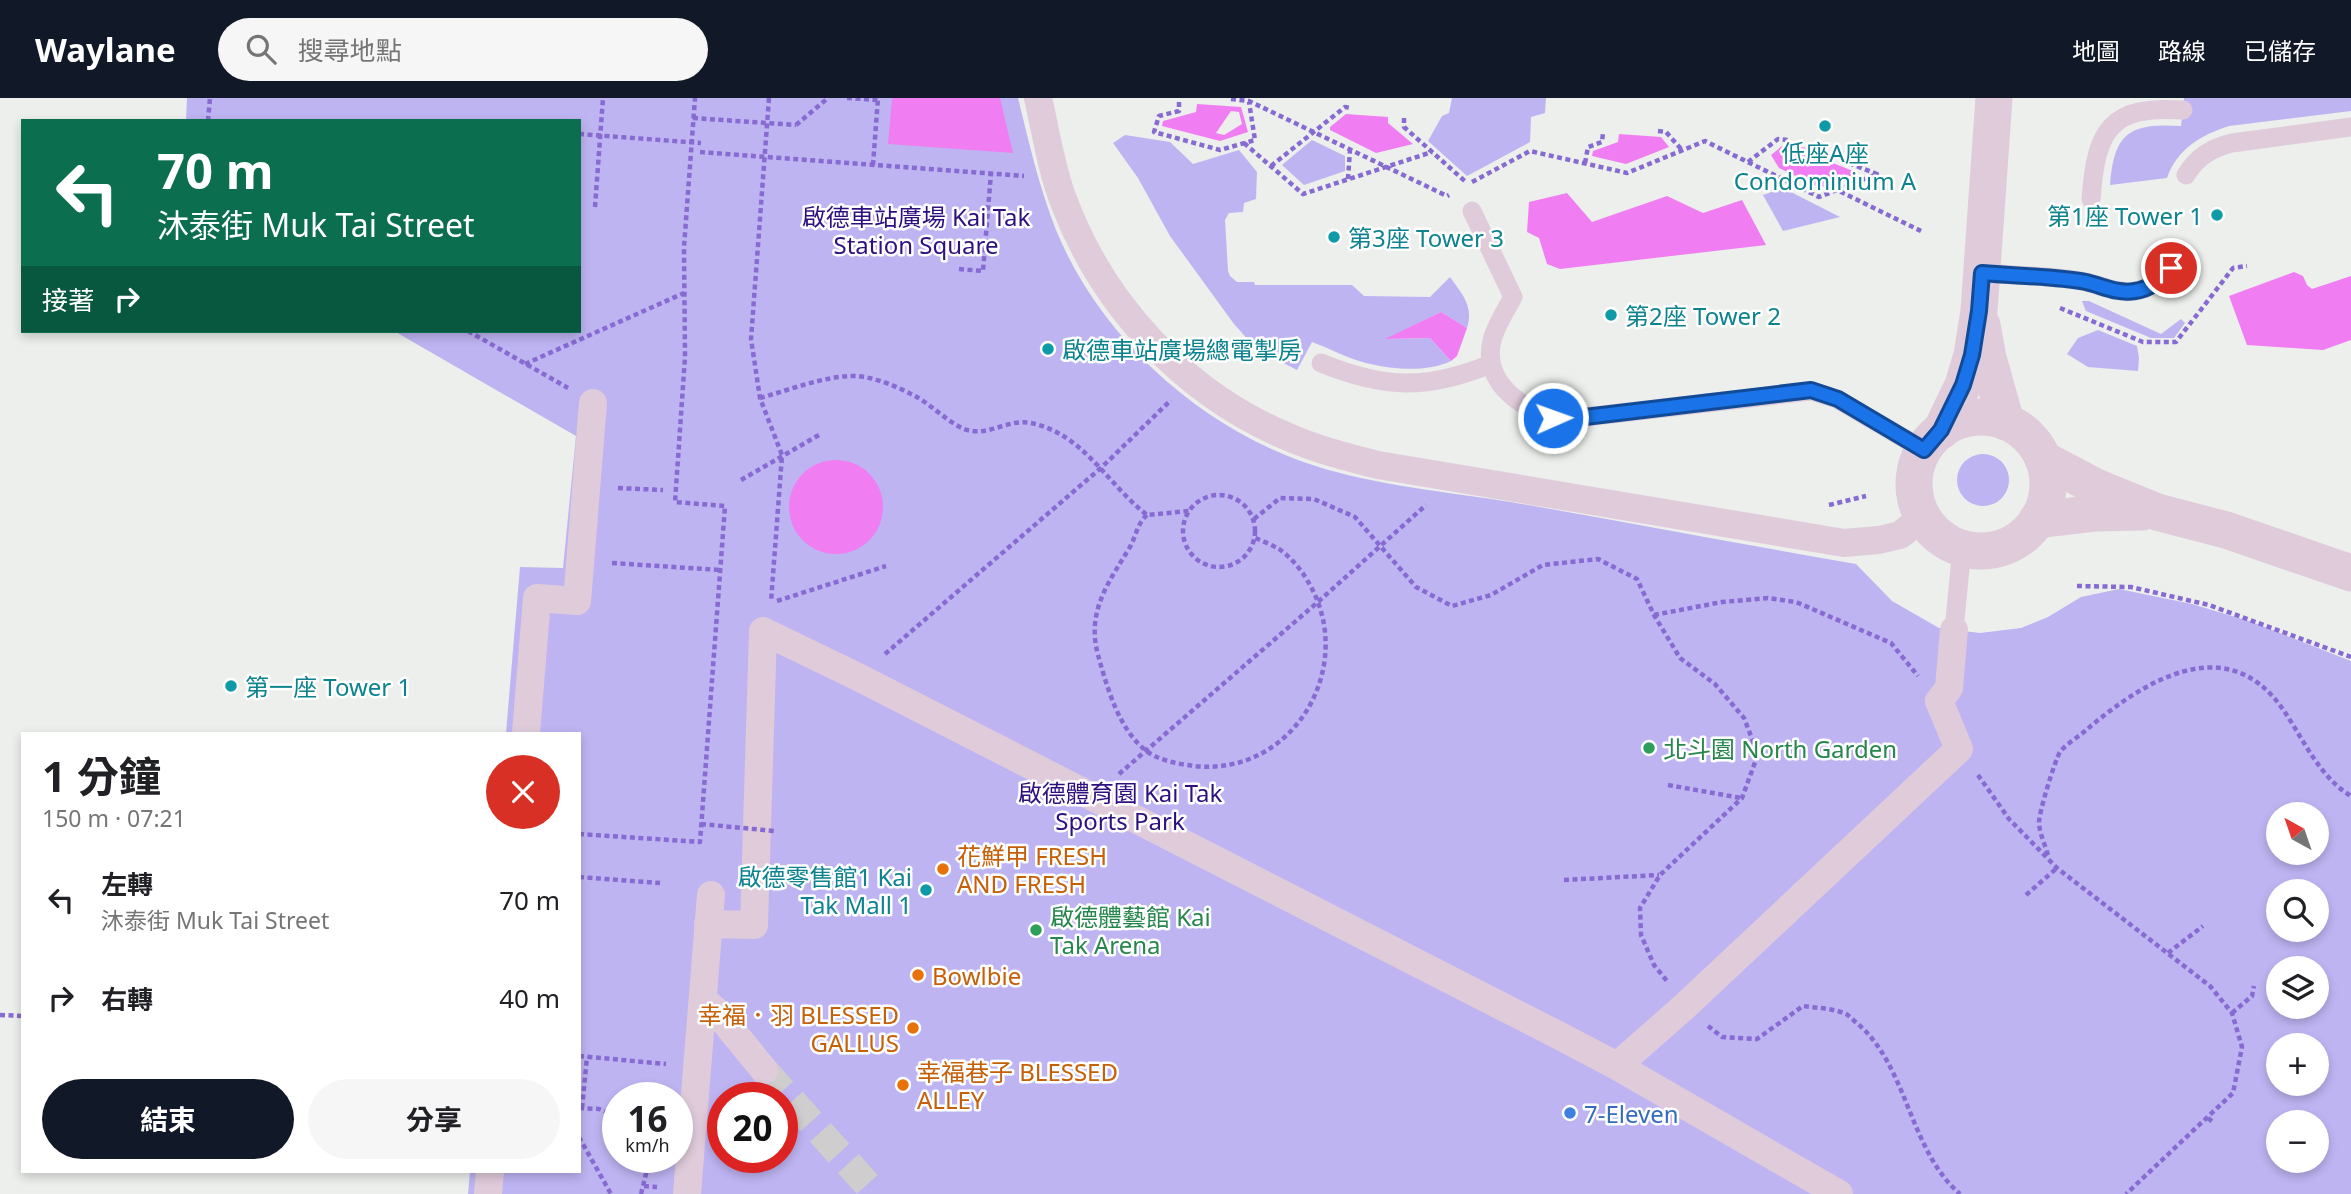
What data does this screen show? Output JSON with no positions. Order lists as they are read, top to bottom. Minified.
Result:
{"parks":["啟德車站廣場 Kai Tak Station Square","啟德體育園 Kai Tak Sports Park"],"places":["低座A座 Condominium A","第1座 Tower 1","第3座 Tower 3","第2座 Tower 2","啟德車站廣場總電掣房","第一座 Tower 1","北斗園 North Garden","花鮮甲 FRESH AND FRESH","啟德零售館1 Kai Tak Mall 1","啟德體藝館 Kai Tak Arena","Bowlbie","幸福．羽 BLESSED GALLUS","幸福巷子 BLESSED ALLEY","7-Eleven"],"north":"top left","page":{"header":"Waylane","search":"搜尋地點","nav":["地圖","路線","已儲存"],"turn":["70 m","沐泰街 Muk Tai Street"],"then":"接著","heading":["1 分鐘","150 m · 07:21"],"map_buttons":["+","−"],"list":[{"name":"左轉","note":"沐泰街 Muk Tai Street","value":"70 m"},{"name":"右轉","value":"40 m"}],"buttons":["結束","分享"],"speed":"16 km/h","limit":"20"}}
